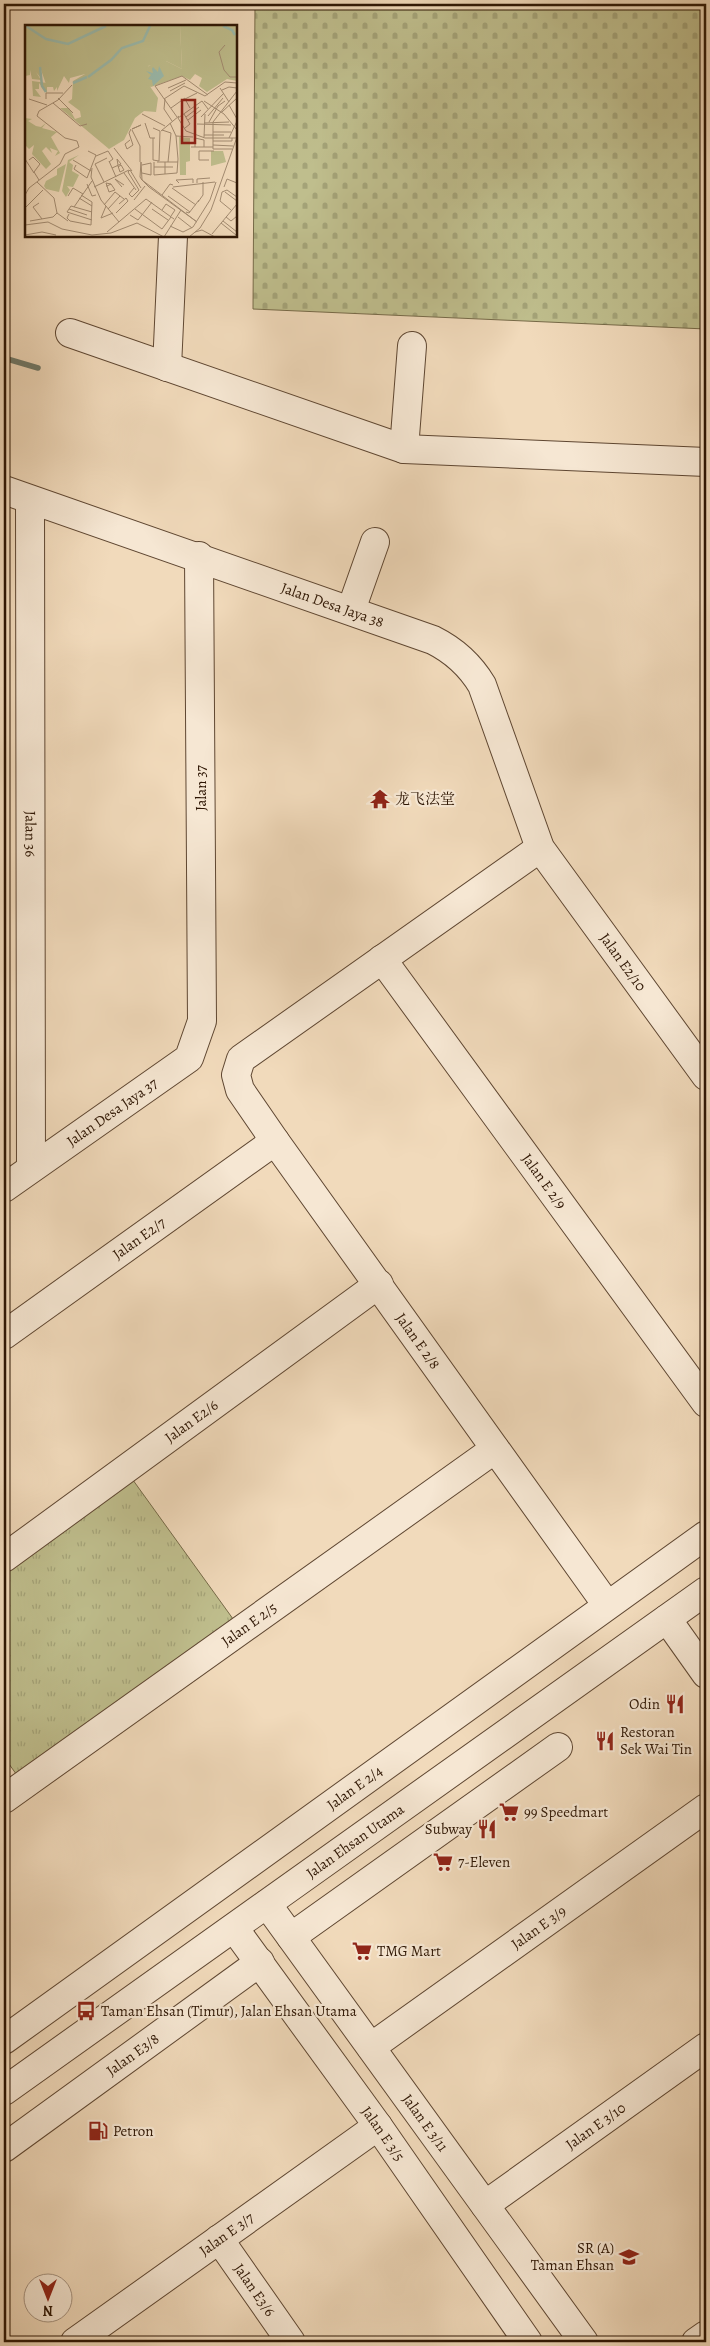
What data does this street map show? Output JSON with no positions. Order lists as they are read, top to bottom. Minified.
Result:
{"streets":{"street":["Jalan Desa Jaya 38","Jalan 37","Jalan 36","Jalan E2/10","Jalan Desa Jaya 37","Jalan E 2/9","Jalan E2/7","Jalan E 2/8","Jalan E2/6","Jalan E 2/5","Jalan E 2/4","Jalan Ehsan Utama","Jalan E 3/9","Jalan E3/8","Jalan E 3/11","Jalan E 3/10","Jalan E 3/5","Jalan E 3/7","Jalan E3/6"]},"crossings":[["Jalan Desa Jaya 38","Jalan 37"],["Jalan Desa Jaya 38","Jalan 36"],["Jalan Desa Jaya 38","Jalan E2/10"],["Jalan 37","Jalan Desa Jaya 37"],["Jalan 36","Jalan Desa Jaya 37"],["Jalan E 2/9","Jalan E 2/8"],["Jalan E2/7","Jalan E 2/8"],["Jalan E 2/8","Jalan E2/6"],["Jalan E 2/8","Jalan E 2/5"],["Jalan E 2/8","Jalan E 2/4"],["Jalan Ehsan Utama","Jalan E 3/11"],["Jalan Ehsan Utama","Jalan E 3/5"],["Jalan E 3/9","Jalan E 3/11"],["Jalan E3/8","Jalan E 3/5"],["Jalan E 3/11","Jalan E 3/10"],["Jalan E 3/5","Jalan E 3/7"],["Jalan E 3/7","Jalan E3/6"]],"places":{"temple":["龙飞法堂"],"restaurant":["Odin","Restoran Sek Wai Tin","Subway"],"supermarket":["99 Speedmart","7-Eleven","TMG Mart"],"bus stop":["Taman Ehsan (Timur), Jalan Ehsan Utama"],"fuel station":["Petron"],"school or university":["SR (A) Taman Ehsan"]},"north":"bottom"}
